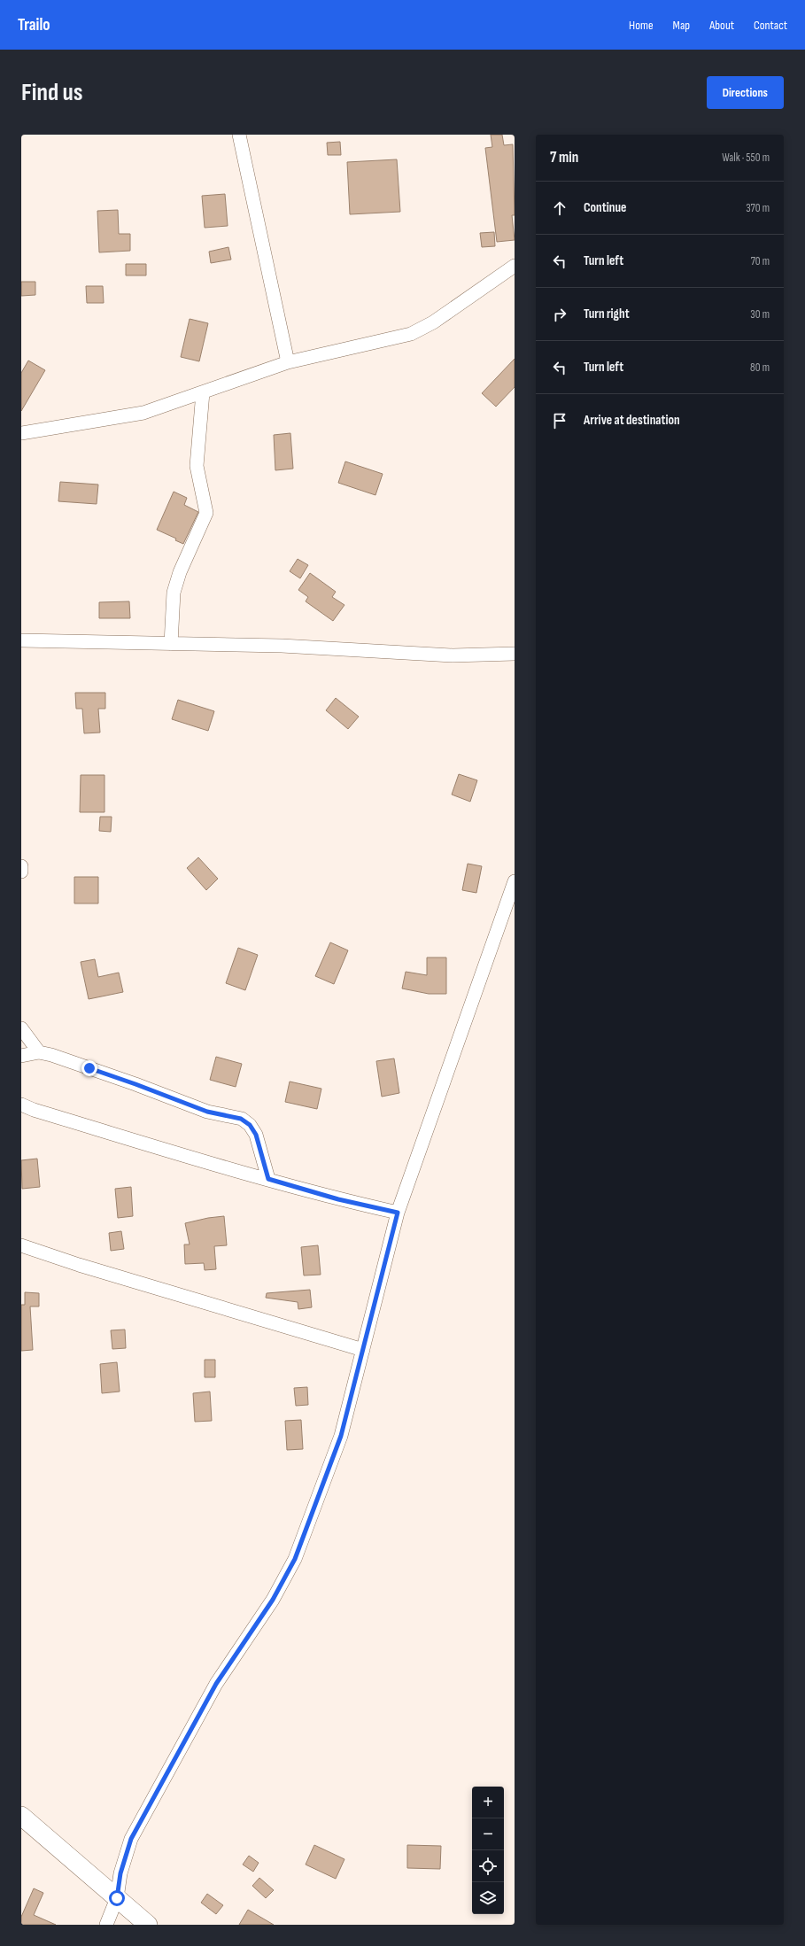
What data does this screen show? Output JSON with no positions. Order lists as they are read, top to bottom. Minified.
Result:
{"page":{"header":"Trailo","nav":["Home","Map","About","Contact"],"buttons":"Directions","title":"Find us","heading":["7 min","Walk · 550 m"],"list":[["Continue","370 m"],["Turn left","70 m"],["Turn right","30 m"],["Turn left","80 m"],"Arrive at destination"],"map_buttons":["+","−"]}}
